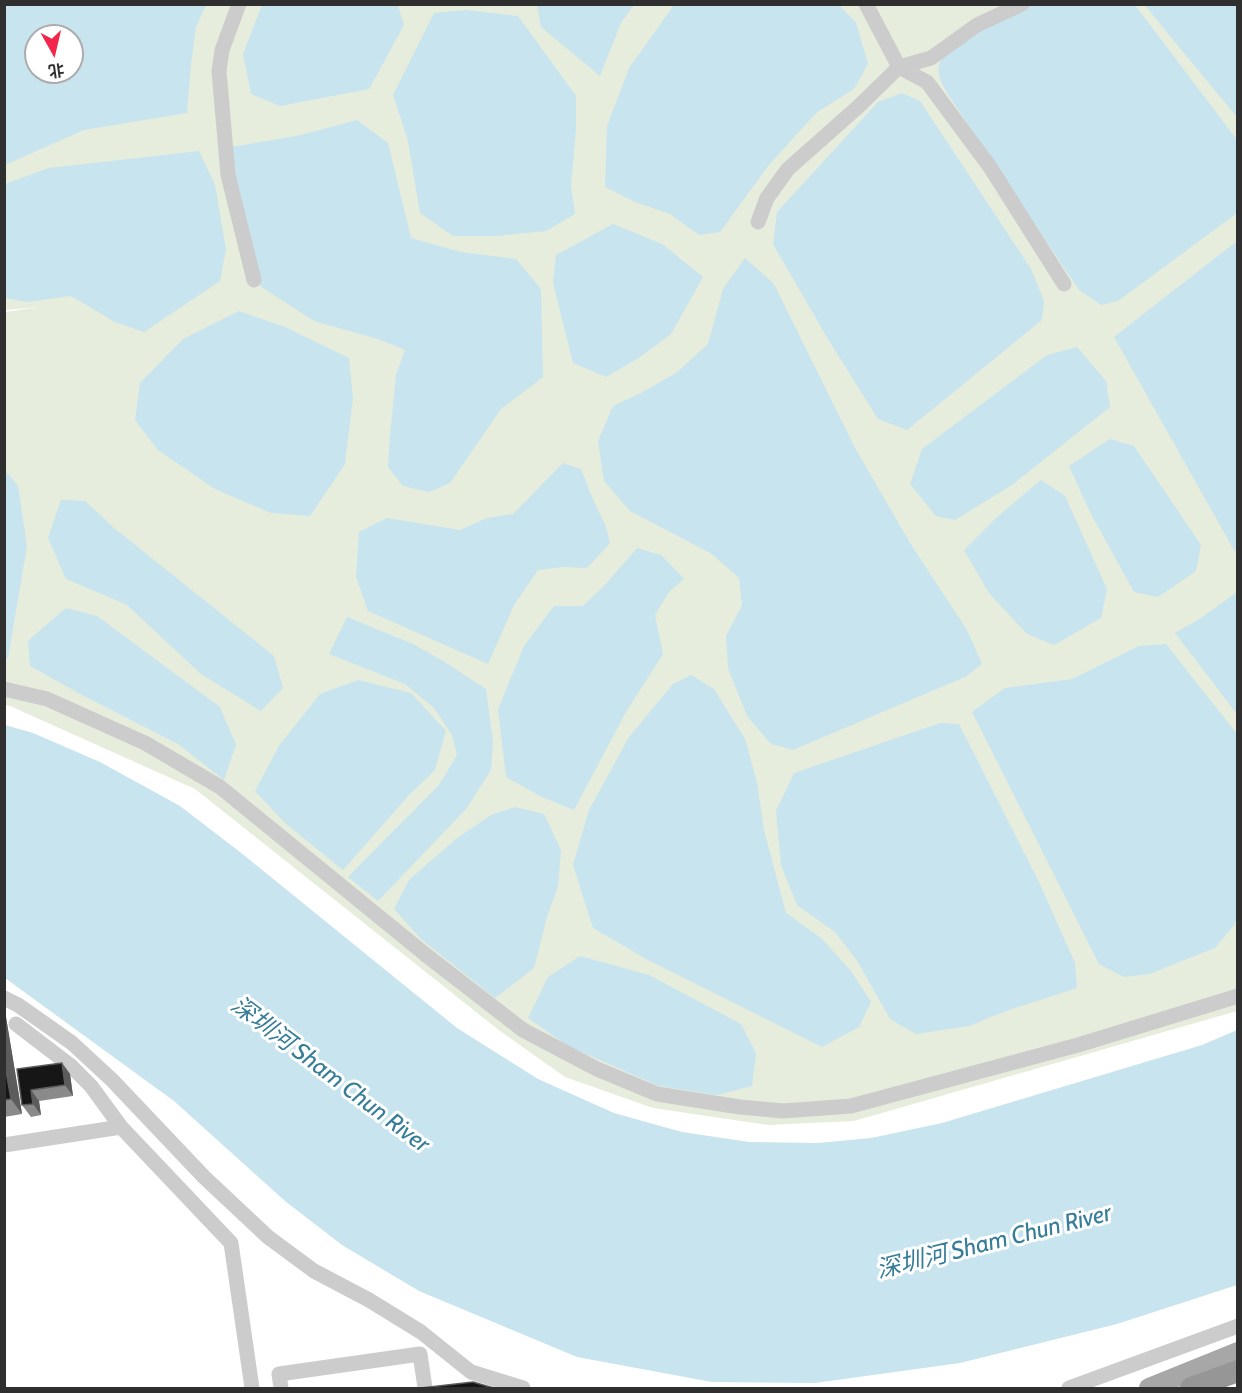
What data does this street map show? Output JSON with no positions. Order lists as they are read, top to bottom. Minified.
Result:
{"water":["深圳河 Sham Chun River"],"north":"bottom"}
